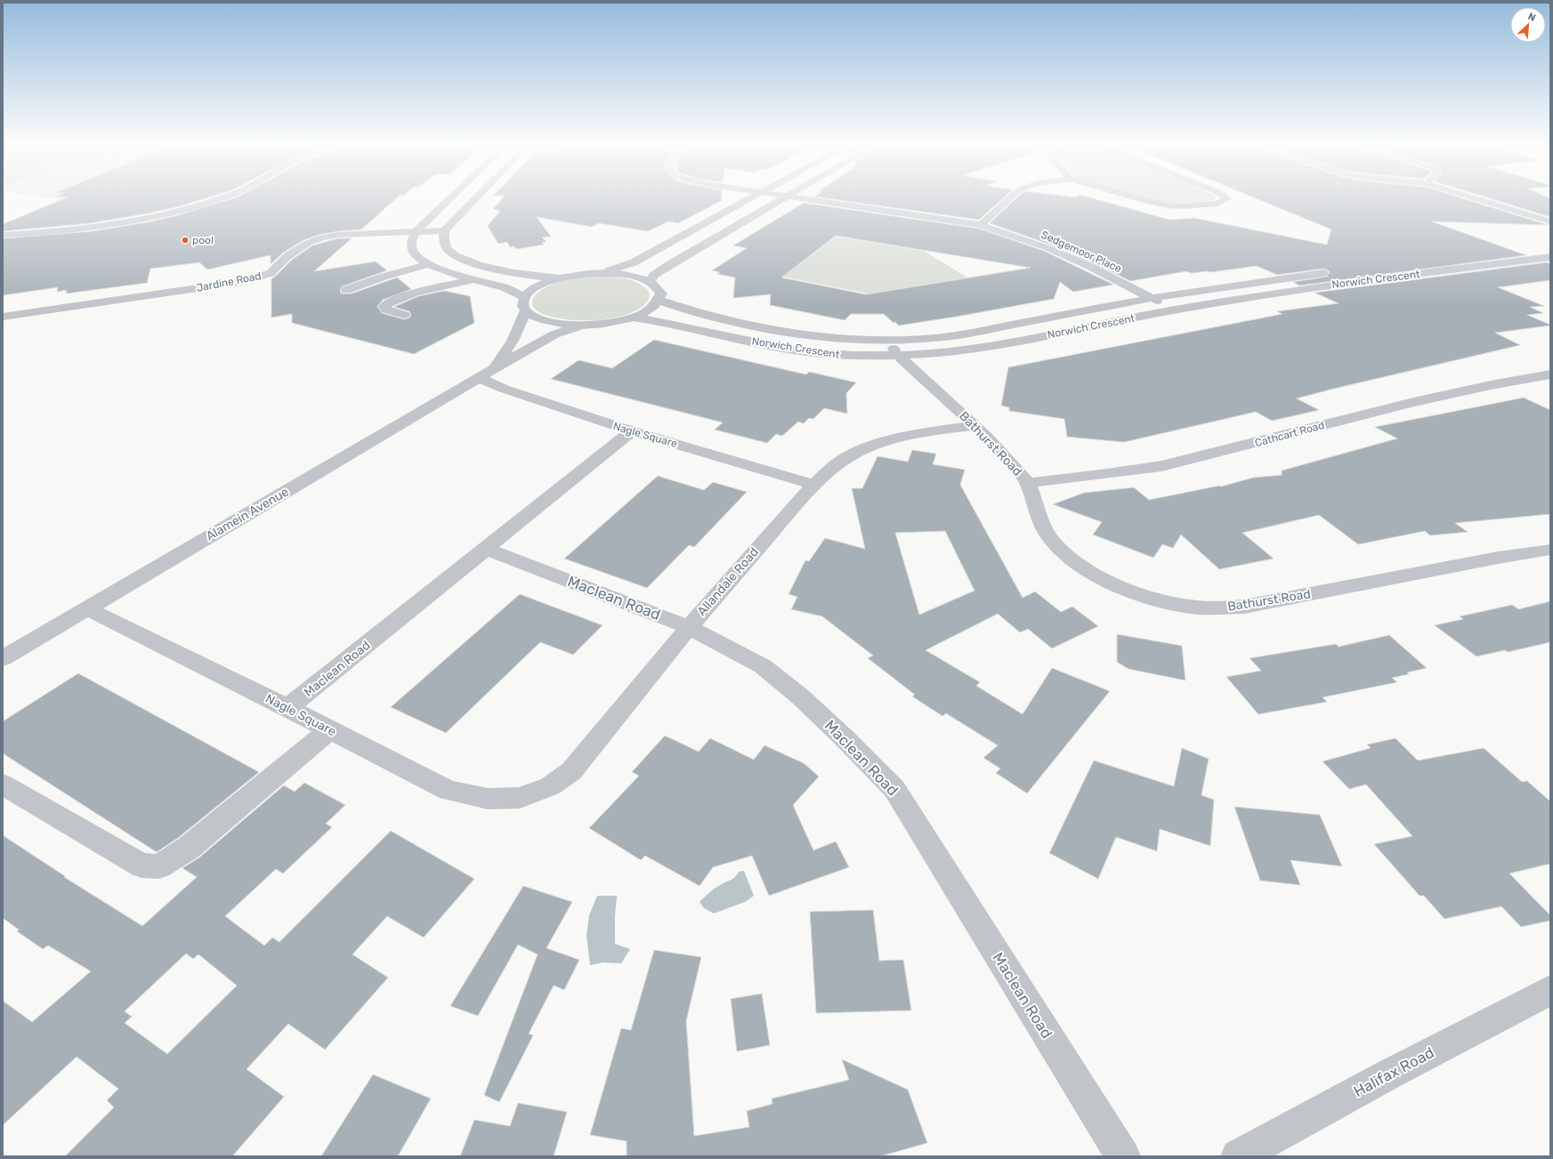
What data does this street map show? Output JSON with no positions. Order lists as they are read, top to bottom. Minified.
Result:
{"streets":{"street":["Sedgemoor Place","Norwich Crescent","Jardine Road","Cathcart Road","Nagle Square","Bathurst Road","Alamein Avenue","Allandale Road","Maclean Road","Halifax Road"]},"crossings":[["Sedgemoor Place","Norwich Crescent"],["Norwich Crescent","Bathurst Road"],["Cathcart Road","Bathurst Road"],["Nagle Square","Alamein Avenue"],["Nagle Square","Allandale Road"],["Nagle Square","Maclean Road"],["Bathurst Road","Allandale Road"],["Allandale Road","Maclean Road"]],"places":["pool"],"north":"top right"}
